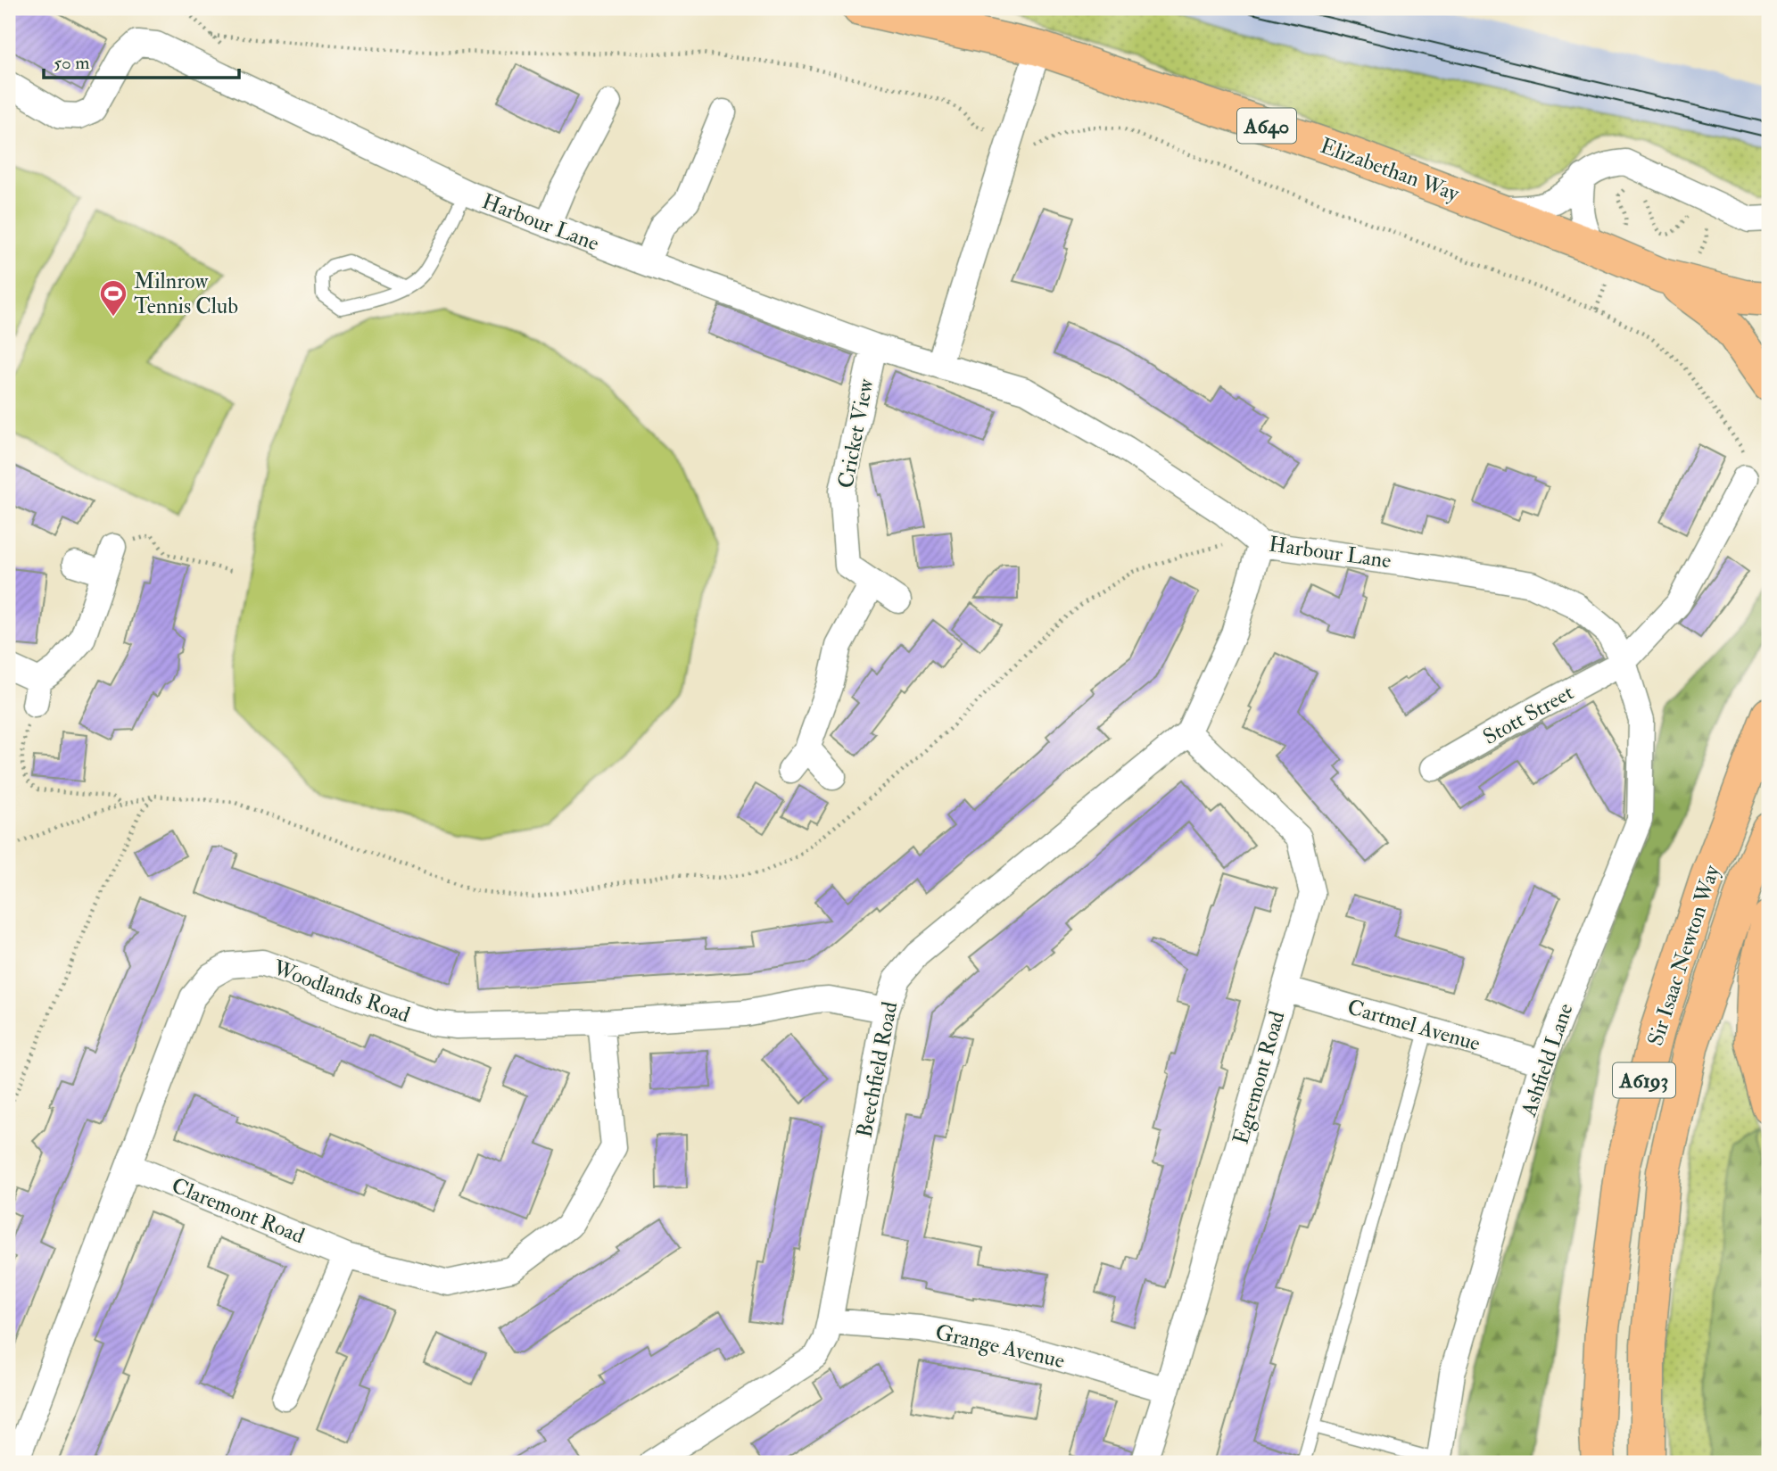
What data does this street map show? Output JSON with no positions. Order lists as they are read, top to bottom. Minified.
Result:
{"streets":{"main road":["A640","Elizabethan Way","Sir Isaac Newton Way","A6193"],"street":["Harbour Lane","Cricket View","Stott Street","Woodlands Road","Cartmel Avenue","Ashfield Lane","Beechfield Road","Egremont Road","Claremont Road","Grange Avenue"]},"crossings":[["Harbour Lane","Cricket View"],["Harbour Lane","Stott Street"],["Harbour Lane","Ashfield Lane"],["Harbour Lane","Beechfield Road"],["Stott Street","Ashfield Lane"],["Woodlands Road","Beechfield Road"],["Woodlands Road","Claremont Road"],["Cartmel Avenue","Ashfield Lane"],["Cartmel Avenue","Egremont Road"],["Beechfield Road","Egremont Road"],["Beechfield Road","Grange Avenue"],["Egremont Road","Grange Avenue"]],"places":{"sports":["Milnrow Tennis Club"]},"scale_bar":"50 m"}
